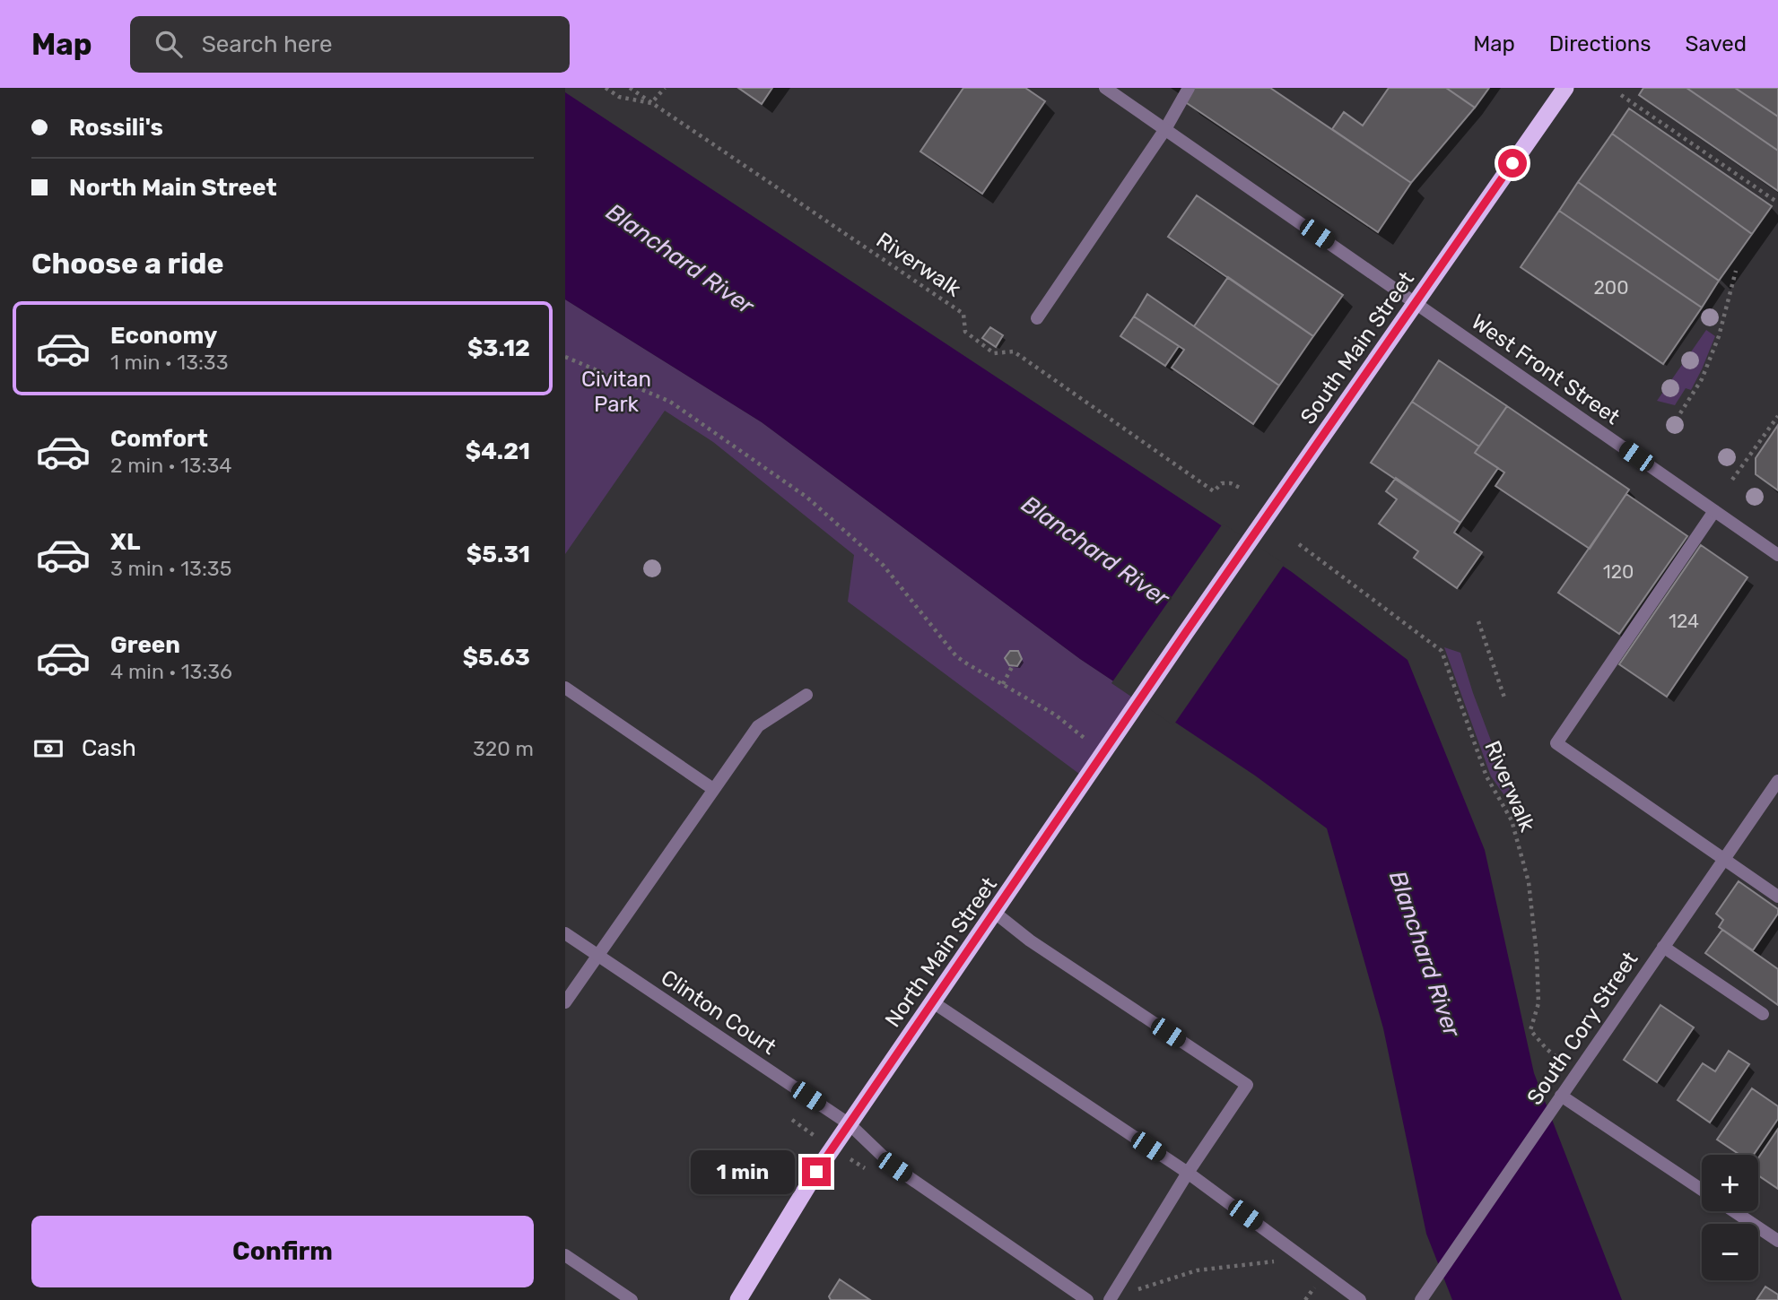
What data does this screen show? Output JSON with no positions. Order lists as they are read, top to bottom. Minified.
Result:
{"streets":{"highway":["South Main Street","North Main Street"],"street":["West Front Street","Clinton Court","South Cory Street"],"path":["Riverwalk"]},"crossings":[["Riverwalk","South Cory Street"],["South Main Street","West Front Street"],["South Main Street","North Main Street"],["North Main Street","Clinton Court"]],"water":["Blanchard River"],"parks":["Civitan Park"],"house_numbers":["200","120","124"],"page":{"header":"Map","search":"Search here","nav":["Map","Directions","Saved"],"banner":["Rossili's","North Main Street"],"heading":"Choose a ride","list":[{"name":"Economy","note":"1 min · 13:33","value":"$3.12"},{"name":"Comfort","note":"2 min · 13:34","value":"$4.21"},{"name":"XL","note":"3 min · 13:35","value":"$5.31"},{"name":"Green","note":"4 min · 13:36","value":"$5.63"}],"pay":["Cash","320 m"],"bubble":"1 min","map_buttons":["+","−"],"buttons":"Confirm"}}
